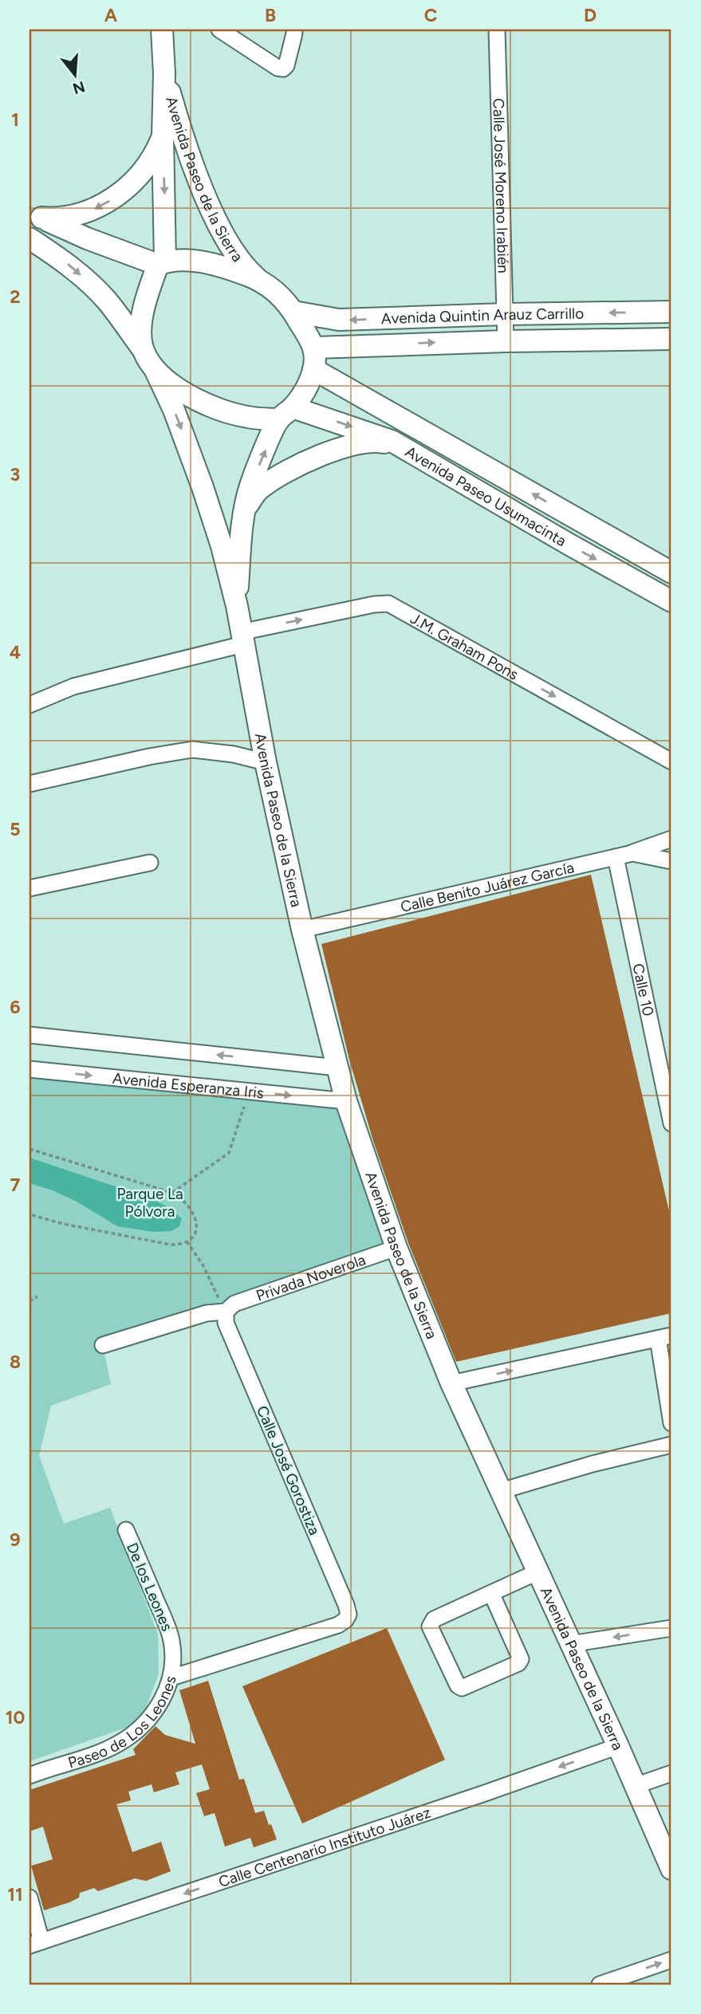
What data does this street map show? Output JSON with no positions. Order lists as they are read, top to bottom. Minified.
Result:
{"streets":{"main road":["Avenida Paseo de la Sierra","Avenida Quintin Arauz Carrillo","Avenida Paseo Usumacinta"],"street":["Calle José Moreno Irabién","J.M. Graham Pons","Calle Benito Juárez García","Calle 10","Avenida Esperanza Iris","Privada Noverola","Calle José Gorostiza","De los Leones","Paseo de Los Leones","Calle Centenario Instituto Juárez"]},"crossings":[["Avenida Paseo de la Sierra","Avenida Quintin Arauz Carrillo"],["Avenida Paseo de la Sierra","Avenida Paseo Usumacinta"],["Avenida Paseo de la Sierra","J.M. Graham Pons"],["Avenida Paseo de la Sierra","Calle Benito Juárez García"],["Avenida Paseo de la Sierra","Avenida Esperanza Iris"],["Avenida Paseo de la Sierra","Privada Noverola"],["Avenida Paseo de la Sierra","Calle Centenario Instituto Juárez"],["Calle José Moreno Irabién","Avenida Quintin Arauz Carrillo"],["Avenida Quintin Arauz Carrillo","Avenida Paseo Usumacinta"],["Calle Benito Juárez García","Calle 10"],["Privada Noverola","Calle José Gorostiza"],["Calle José Gorostiza","Paseo de Los Leones"],["De los Leones","Paseo de Los Leones"]],"one_way":["J.M. Graham Pons","Calle Centenario Instituto Juárez"],"parks":["Parque La Pólvora"],"north":"bottom","grid":{"columns":["A","B","C","D"],"rows":["1","2","3","4","5","6","7","8","9","10","11"]}}
